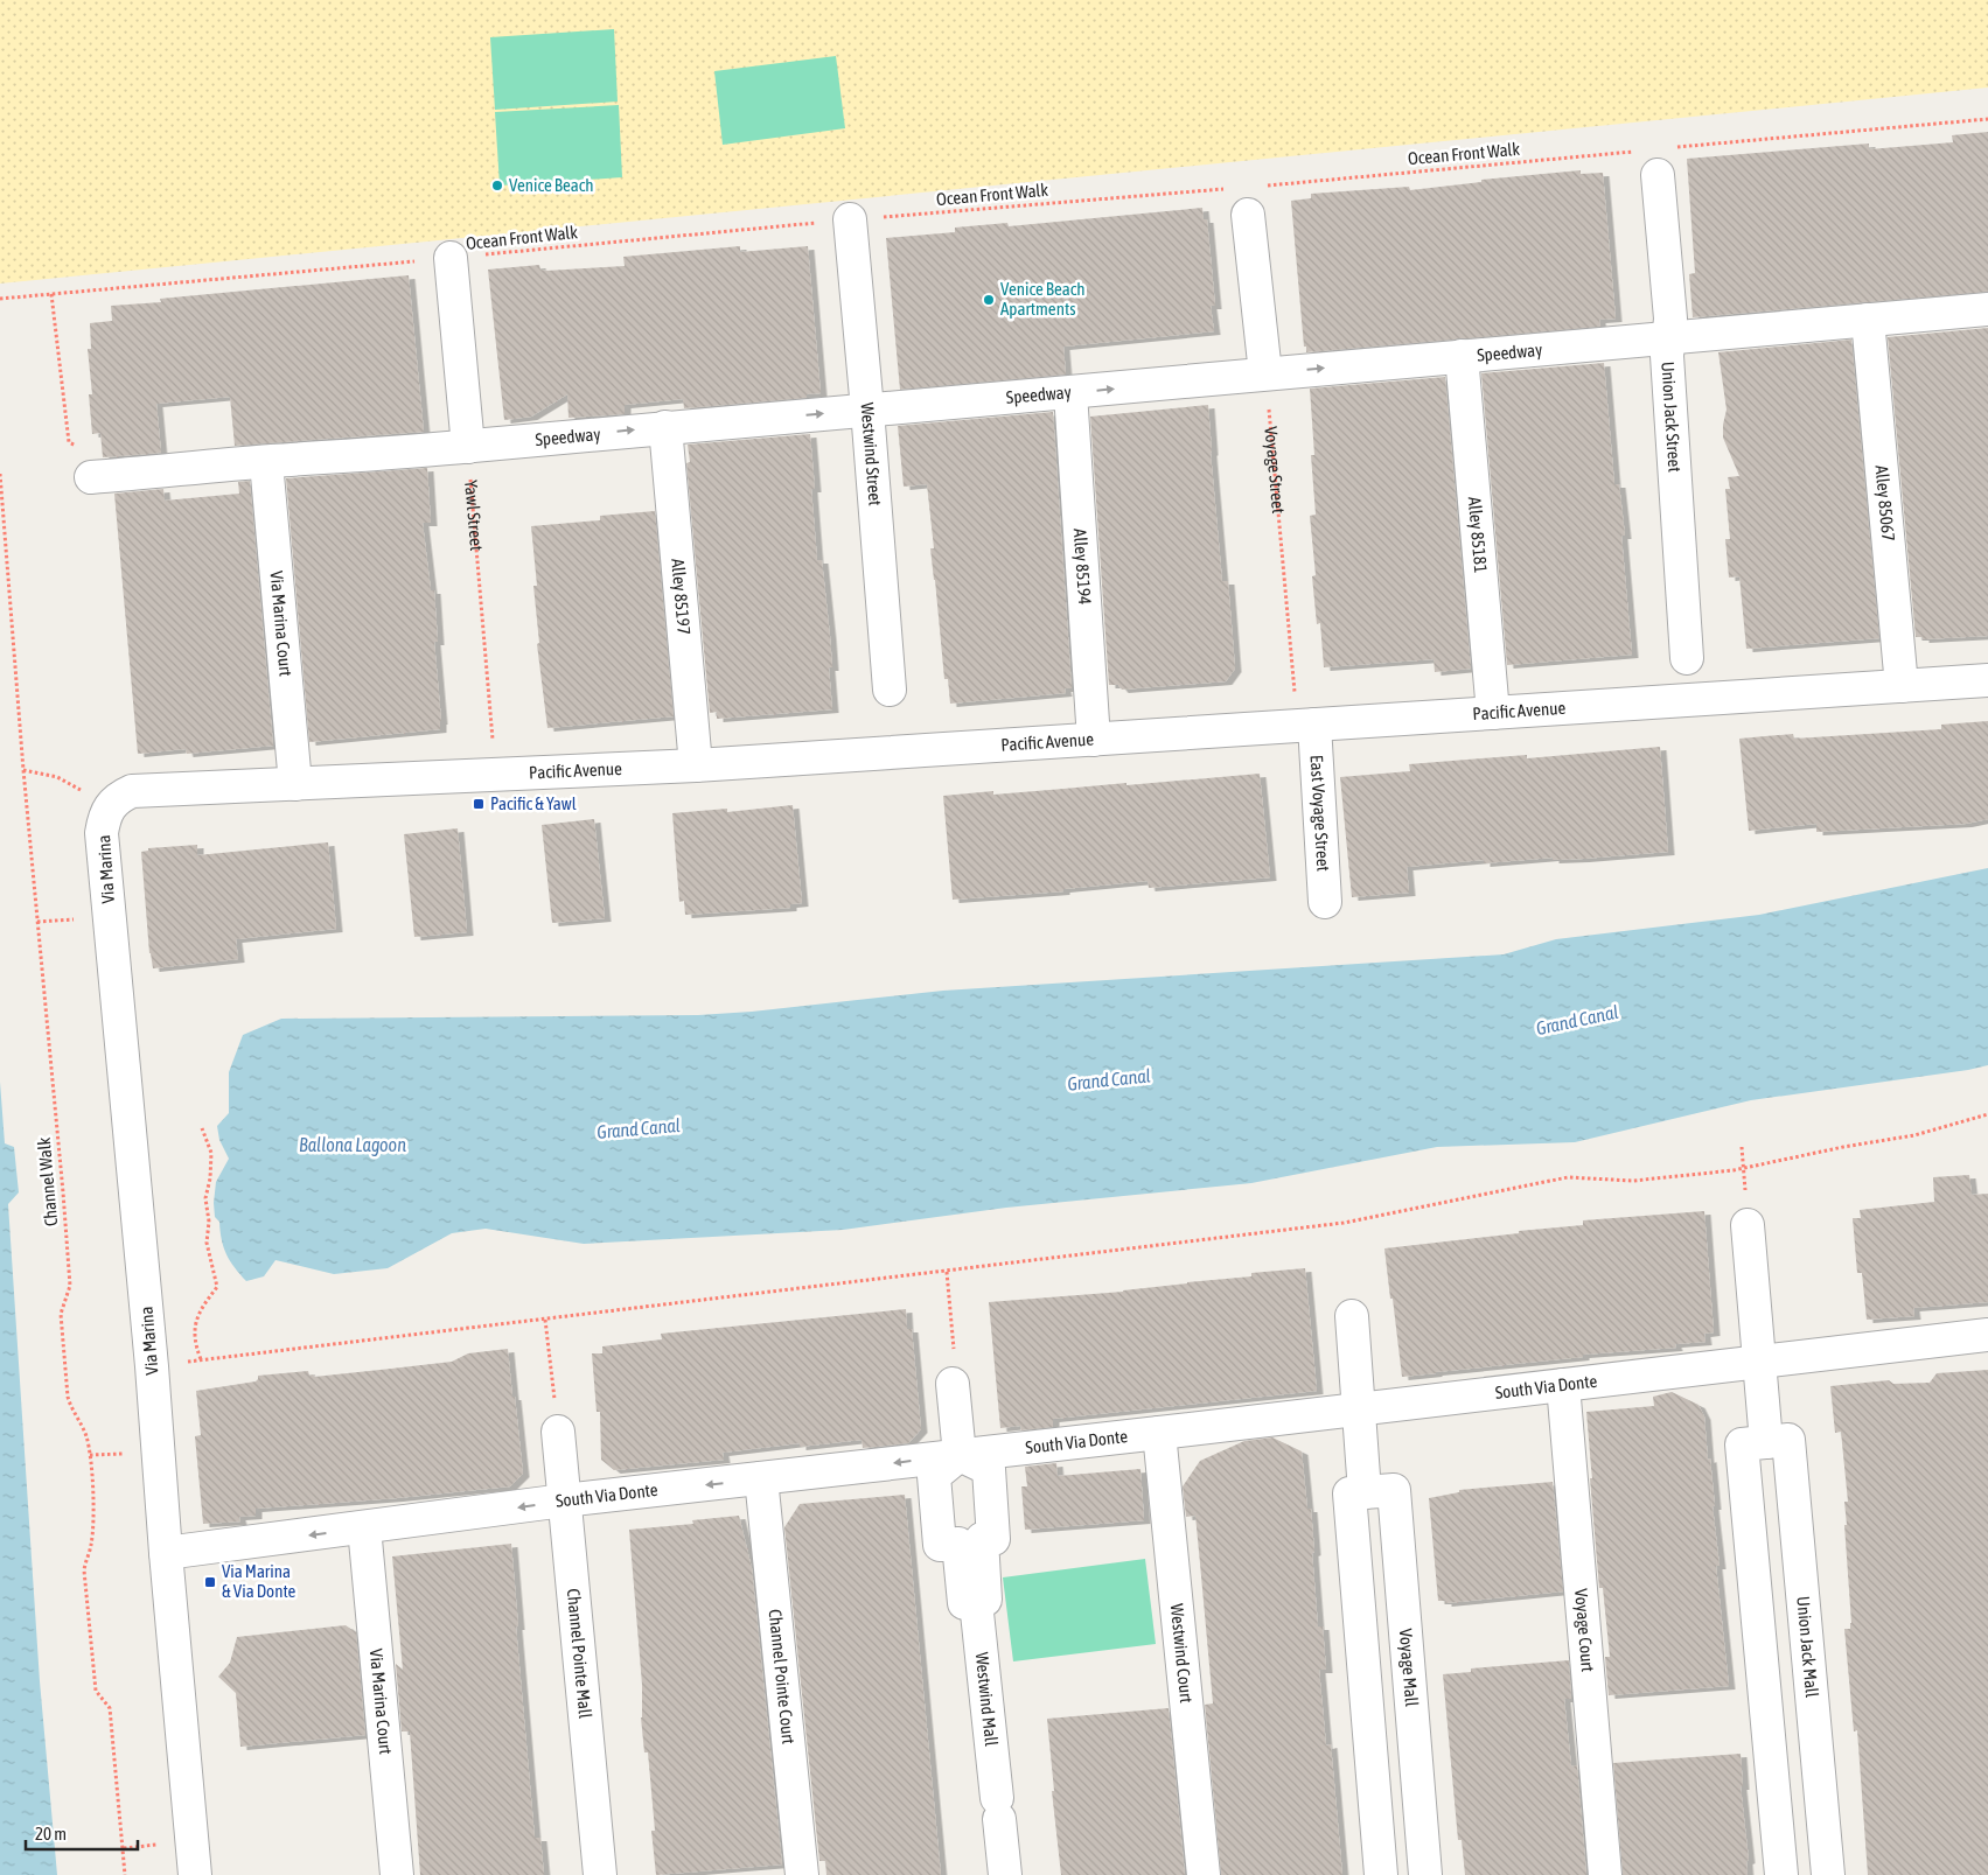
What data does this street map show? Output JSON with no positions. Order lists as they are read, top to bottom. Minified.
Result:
{"streets":{"street":["Speedway","Union Jack Street","Westwind Street","Alley 85067","Alley 85181","Alley 85194","Alley 85197","Via Marina Court","Pacific Avenue","East Voyage Street","Via Marina","South Via Donte","Voyage Court","Union Jack Mall","Channel Pointe Mall","Westwind Court","Voyage Mall","Channel Pointe Court","Westwind Mall"],"path":["Ocean Front Walk","Voyage Street","Yawl Street","Channel Walk"]},"crossings":[["Ocean Front Walk","Union Jack Street"],["Ocean Front Walk","Westwind Street"],["Speedway","Union Jack Street"],["Speedway","Westwind Street"],["Speedway","Voyage Street"],["Speedway","Alley 85067"],["Speedway","Yawl Street"],["Speedway","Alley 85181"],["Speedway","Alley 85194"],["Speedway","Alley 85197"],["Speedway","Via Marina Court"],["Voyage Street","Pacific Avenue"],["Voyage Street","East Voyage Street"],["Alley 85067","Pacific Avenue"],["Yawl Street","Pacific Avenue"],["Alley 85181","Pacific Avenue"],["Alley 85194","Pacific Avenue"],["Alley 85197","Pacific Avenue"],["Via Marina Court","Pacific Avenue"],["Via Marina Court","South Via Donte"],["Pacific Avenue","East Voyage Street"],["Pacific Avenue","Via Marina"],["Via Marina","South Via Donte"],["South Via Donte","Voyage Court"],["South Via Donte","Channel Pointe Mall"],["South Via Donte","Westwind Court"],["South Via Donte","Channel Pointe Court"],["South Via Donte","Westwind Mall"]],"one_way":["Speedway","South Via Donte"],"water":["Grand Canal","Ballona Lagoon"],"places":{"other":["Venice Beach","Venice Beach Apartments"],"transit":["Pacific & Yawl","Via Marina & Via Donte"]},"scale_bar":"20 m"}
